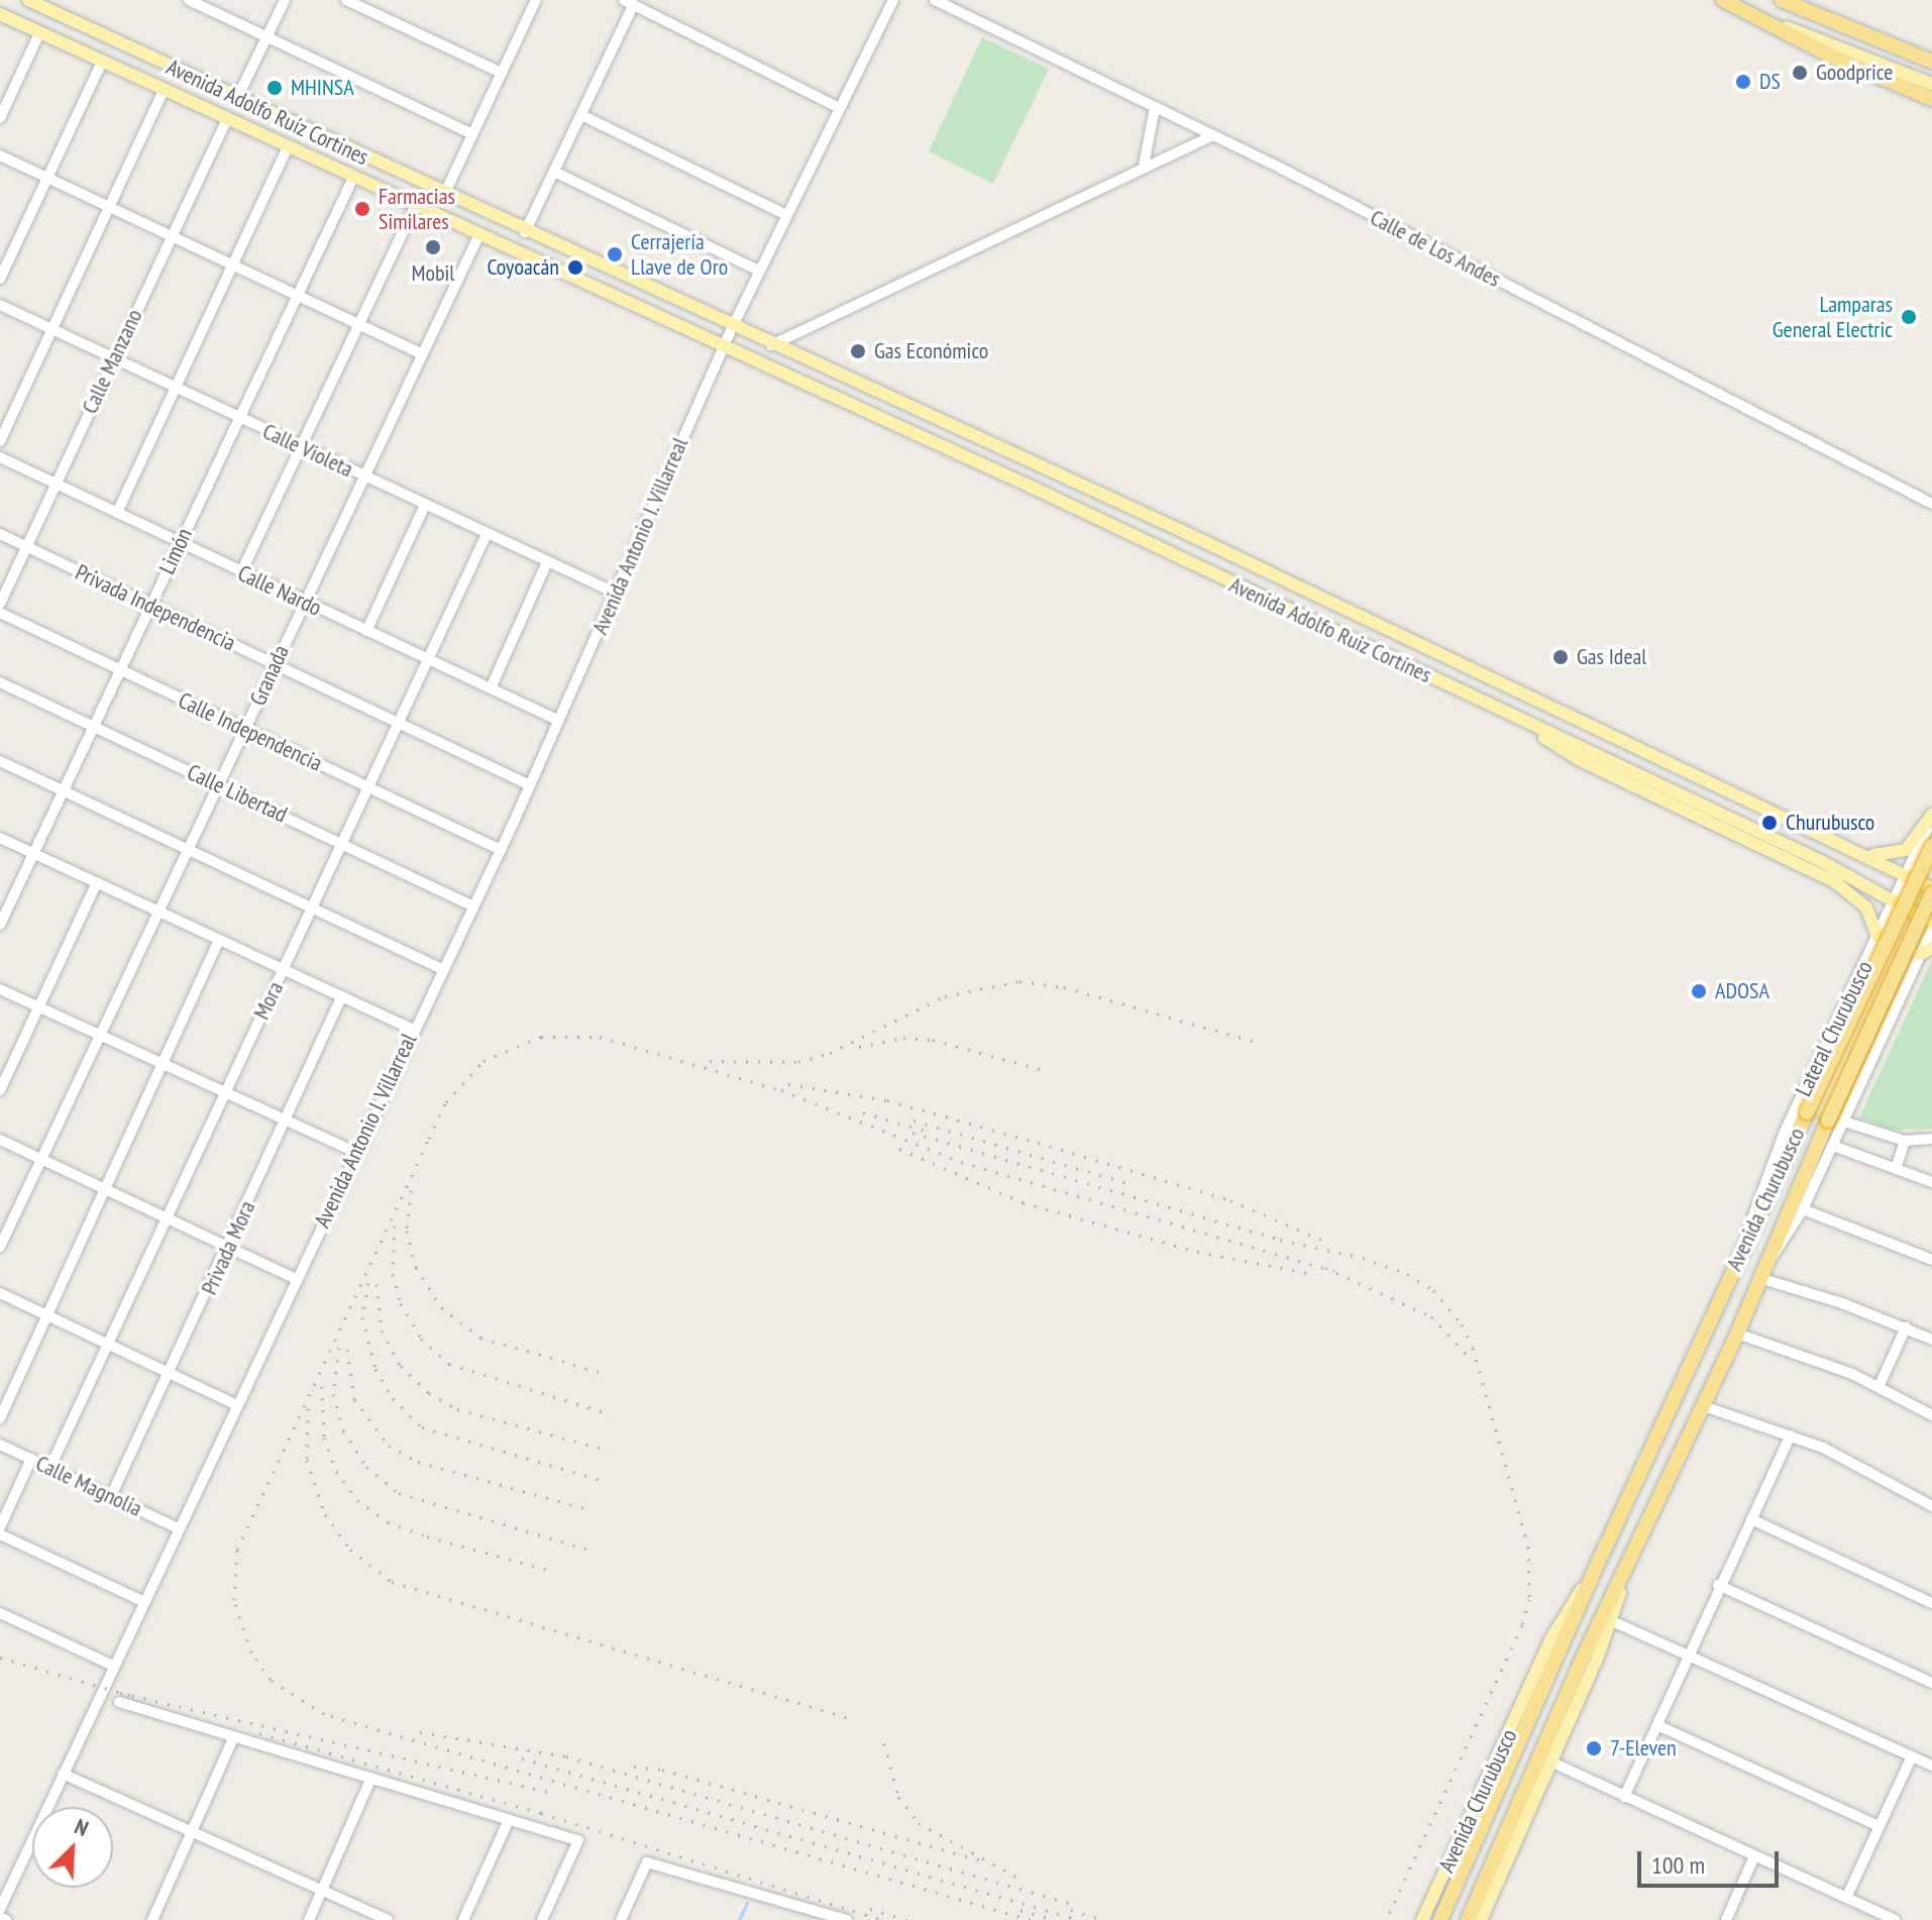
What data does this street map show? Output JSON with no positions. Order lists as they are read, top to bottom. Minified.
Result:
{"streets":{"highway":["Avenida Churubusco"],"main road":["Avenida Adolfo Ruíz Cortines","Avenida Adolfo Ruiz Cortínes"],"street":["Calle de Los Andes","Calle Manzano","Calle Violeta","Avenida Antonio I. Villarreal","Limón","Calle Nardo","Privada Independencia","Granada","Calle Independencia","Calle Libertad","Mora","Lateral Churubusco","Privada Mora","Calle Magnolia"]},"crossings":[["Avenida Adolfo Ruíz Cortines","Calle Manzano"],["Avenida Adolfo Ruíz Cortines","Avenida Antonio I. Villarreal"],["Avenida Adolfo Ruíz Cortines","Limón"],["Avenida Adolfo Ruíz Cortines","Avenida Adolfo Ruiz Cortínes"],["Avenida Adolfo Ruíz Cortines","Granada"],["Calle Manzano","Calle Violeta"],["Calle Manzano","Calle Nardo"],["Calle Manzano","Privada Independencia"],["Calle Violeta","Avenida Antonio I. Villarreal"],["Calle Violeta","Limón"],["Calle Violeta","Granada"],["Calle Violeta","Mora"],["Avenida Antonio I. Villarreal","Calle Nardo"],["Avenida Antonio I. Villarreal","Privada Independencia"],["Avenida Antonio I. Villarreal","Avenida Adolfo Ruiz Cortínes"],["Avenida Antonio I. Villarreal","Calle Independencia"],["Avenida Antonio I. Villarreal","Calle Libertad"],["Avenida Antonio I. Villarreal","Calle Magnolia"],["Limón","Calle Nardo"],["Limón","Privada Independencia"],["Limón","Calle Independencia"],["Limón","Calle Libertad"],["Calle Nardo","Granada"],["Calle Nardo","Mora"],["Privada Independencia","Granada"],["Privada Independencia","Mora"],["Avenida Adolfo Ruiz Cortínes","Lateral Churubusco"],["Avenida Adolfo Ruiz Cortínes","Avenida Churubusco"],["Granada","Calle Independencia"],["Granada","Calle Libertad"],["Calle Independencia","Mora"],["Calle Libertad","Mora"],["Mora","Calle Magnolia"],["Lateral Churubusco","Avenida Churubusco"],["Privada Mora","Calle Magnolia"]],"places":["Goodprice","DS","MHINSA","Farmacias Similares","Mobil","Cerrajería Llave de Oro","Coyoacán","Lamparas General Electric","Gas Económico","Gas Ideal","Churubusco","ADOSA","7-Eleven"],"scale_bar":"100 m","north":"top right"}
